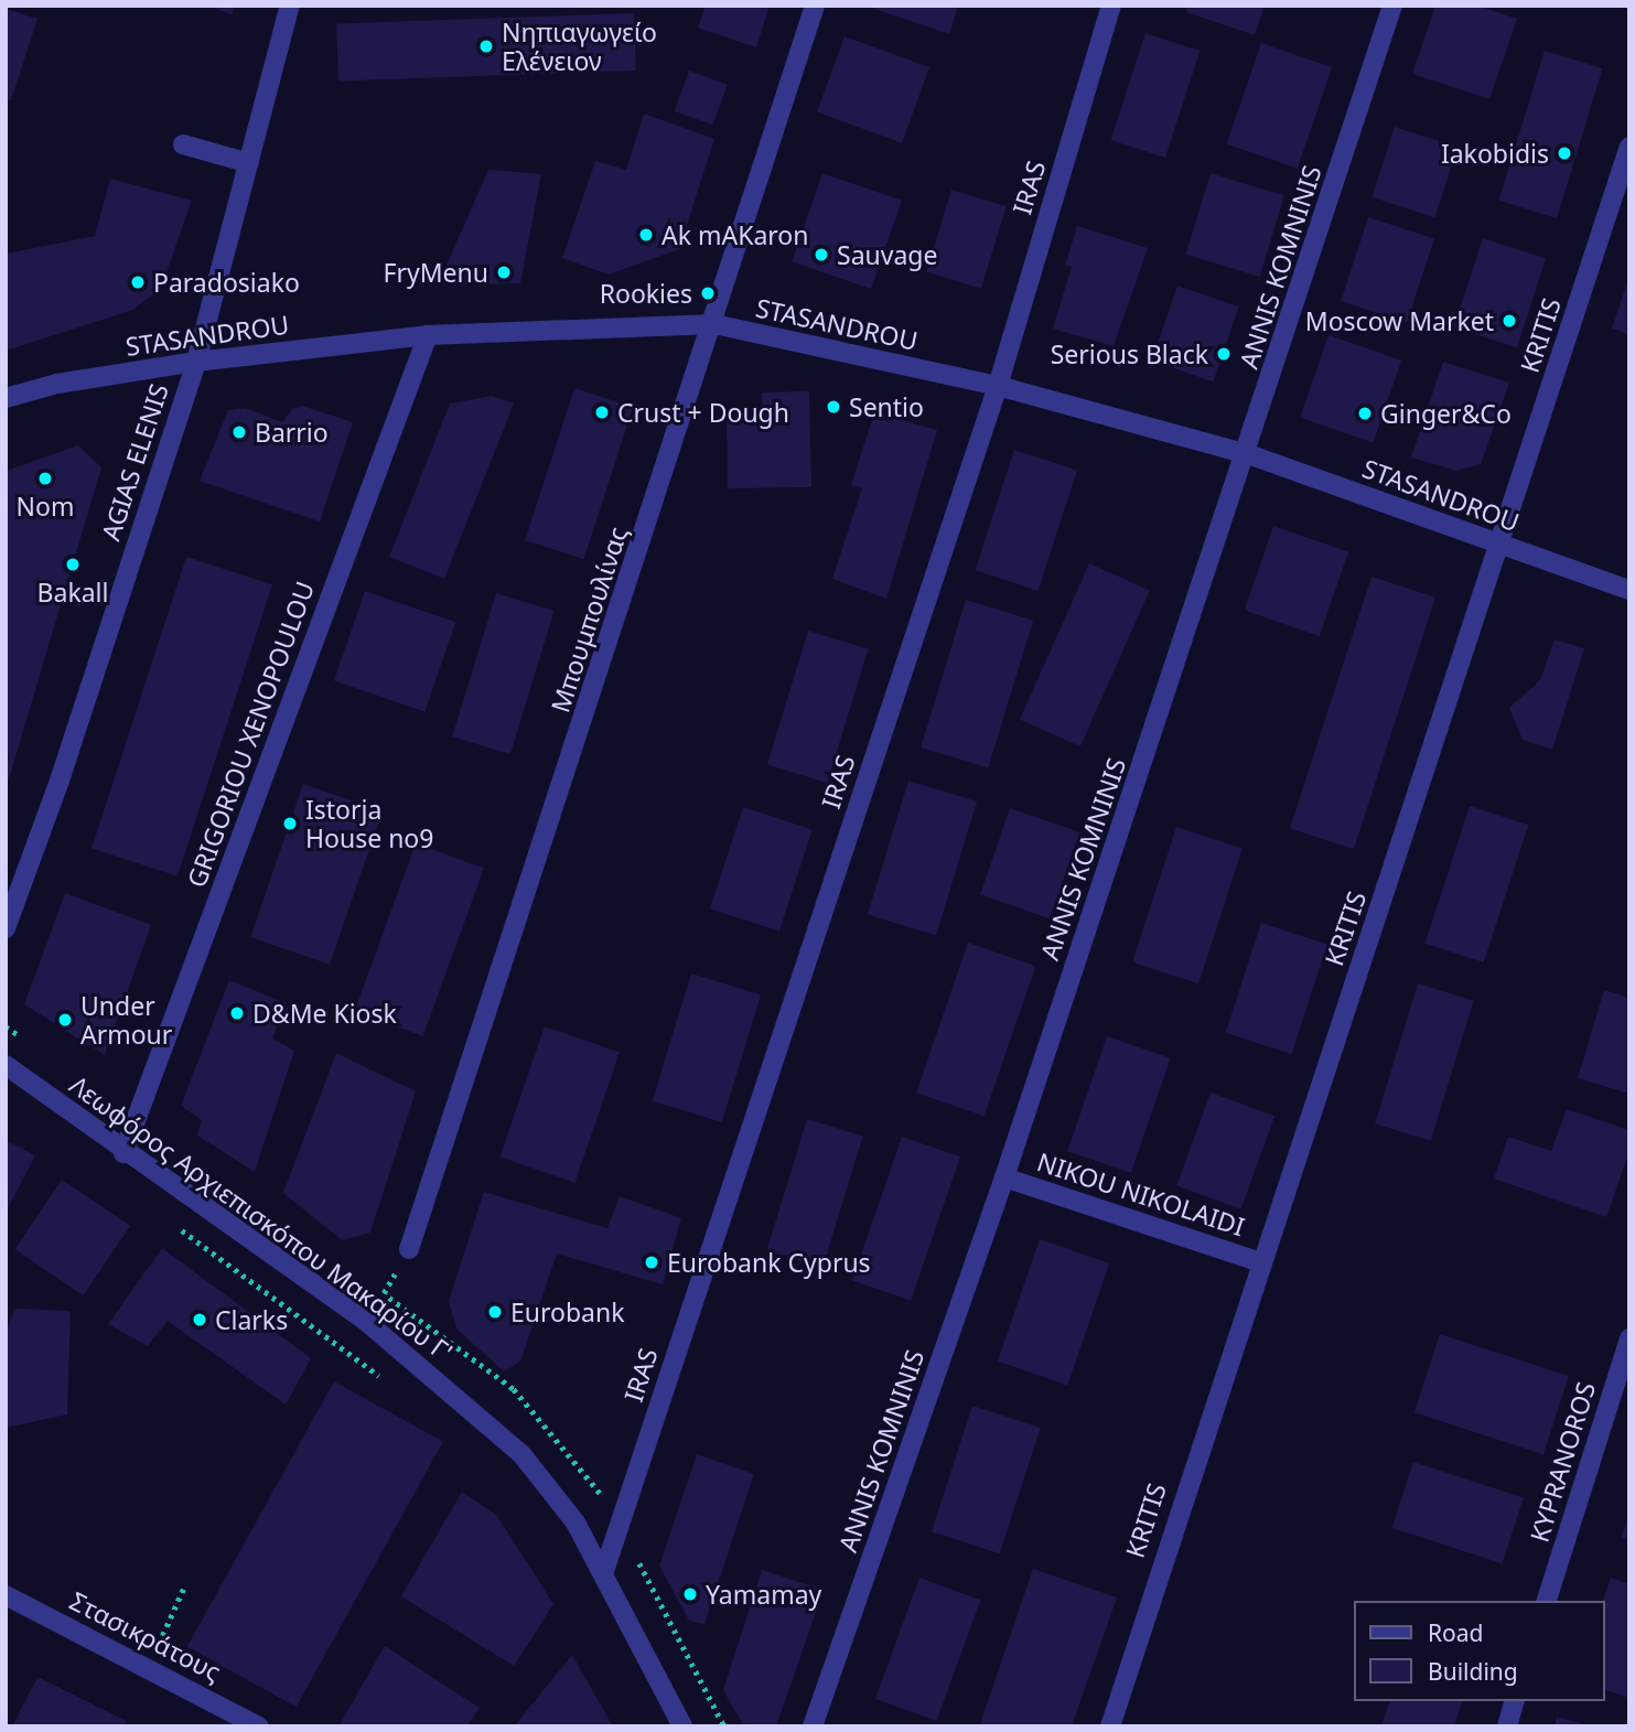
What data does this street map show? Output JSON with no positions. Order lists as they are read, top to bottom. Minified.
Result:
{"streets":{"street":["IRAS","ANNIS KOMNINIS","STASANDROU","KRITIS","AGIAS ELENIS","Μπουμπουλίνας","GRIGORIOU XENOPOULOU","NIKOU NIKOLAIDI","Λεωφόρος Αρχιεπισκόπου Μακαρίου Γ'","KYPRANOROS","Στασικράτους"]},"crossings":[["IRAS","STASANDROU"],["IRAS","Λεωφόρος Αρχιεπισκόπου Μακαρίου Γ'"],["ANNIS KOMNINIS","STASANDROU"],["ANNIS KOMNINIS","NIKOU NIKOLAIDI"],["STASANDROU","KRITIS"],["STASANDROU","AGIAS ELENIS"],["STASANDROU","Μπουμπουλίνας"],["STASANDROU","GRIGORIOU XENOPOULOU"],["KRITIS","NIKOU NIKOLAIDI"],["GRIGORIOU XENOPOULOU","Λεωφόρος Αρχιεπισκόπου Μακαρίου Γ'"]],"places":["Νηπιαγωγείο Ελένειον","Iakobidis","Ak mAKaron","Sauvage","FryMenu","Paradosiako","Rookies","Moscow Market","Serious Black","Sentio","Crust + Dough","Ginger&Co","Barrio","Nom","Bakall","Istorja House no9","D&Me Kiosk","Under Armour","Eurobank Cyprus","Eurobank","Clarks","Yamamay"],"legend":["Road","Building"]}
